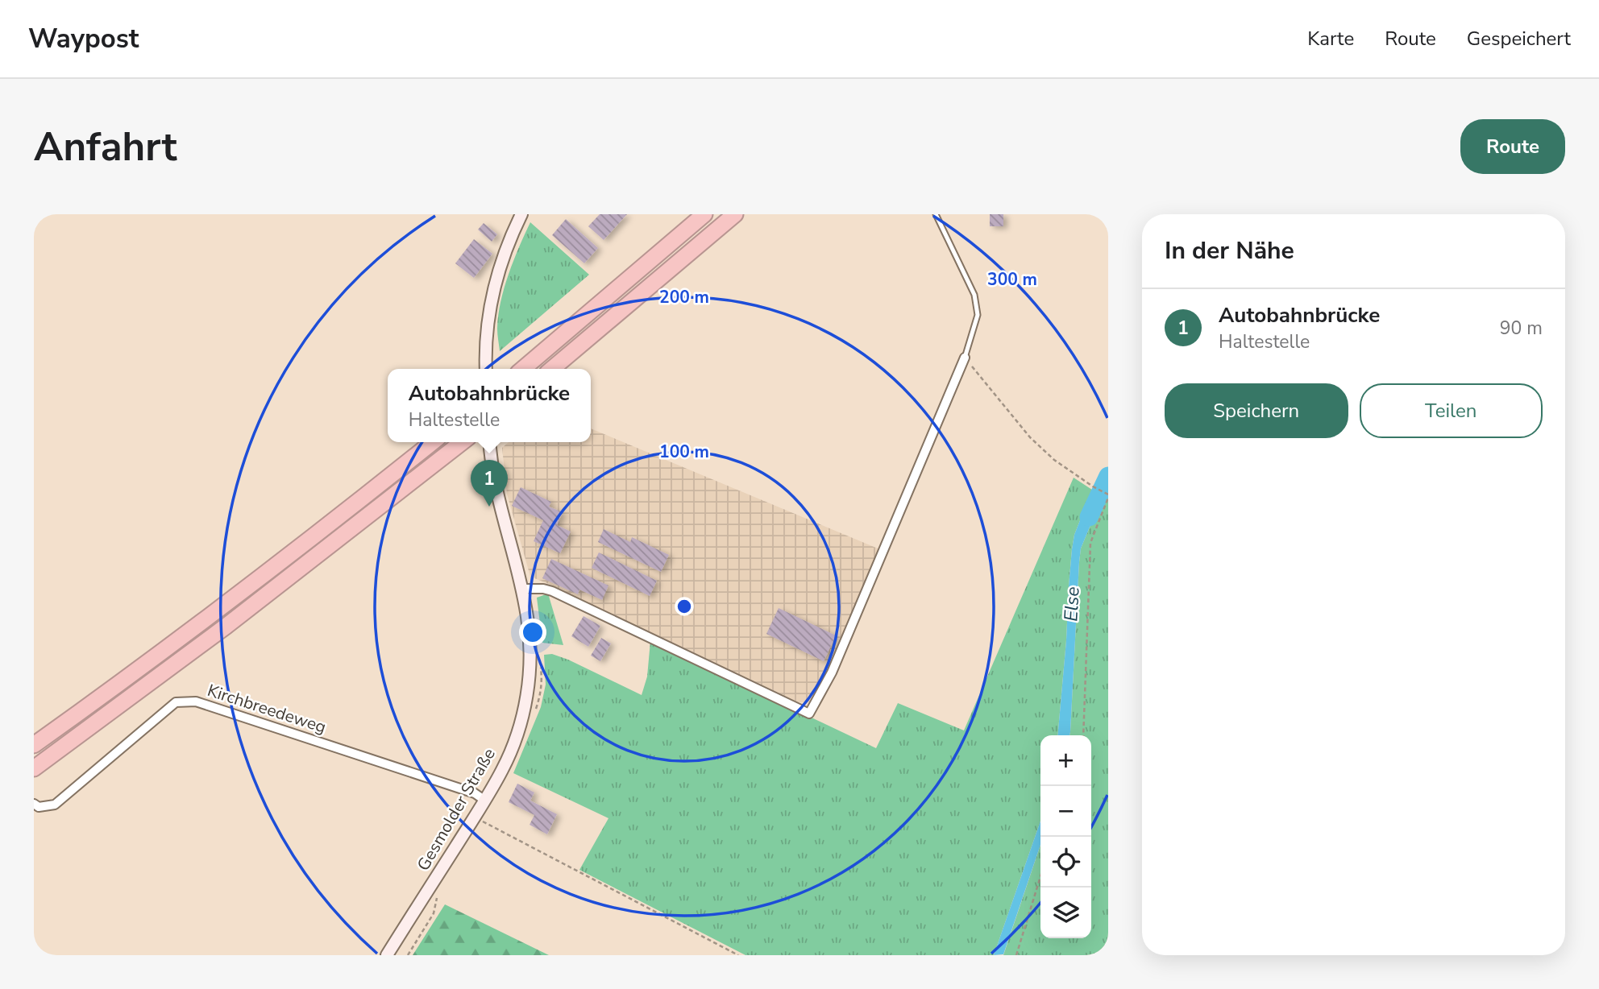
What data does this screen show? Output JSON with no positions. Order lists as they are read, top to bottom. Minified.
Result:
{"streets":{"street":["Kirchbreedeweg","Gesmolder Straße"]},"crossings":[["Kirchbreedeweg","Gesmolder Straße"]],"water":["Else"],"page":{"header":"Waypost","nav":["Karte","Route","Gespeichert"],"buttons":["Route",["Speichern","Teilen"]],"title":"Anfahrt","heading":"In der Nähe","list":[{"mark":"1","name":"Autobahnbrücke","note":"Haltestelle","value":"90 m"}],"popup":["Autobahnbrücke","Haltestelle"],"pins":"1","map_buttons":["+","−"]},"rings":["300 m","200 m","100 m"]}
